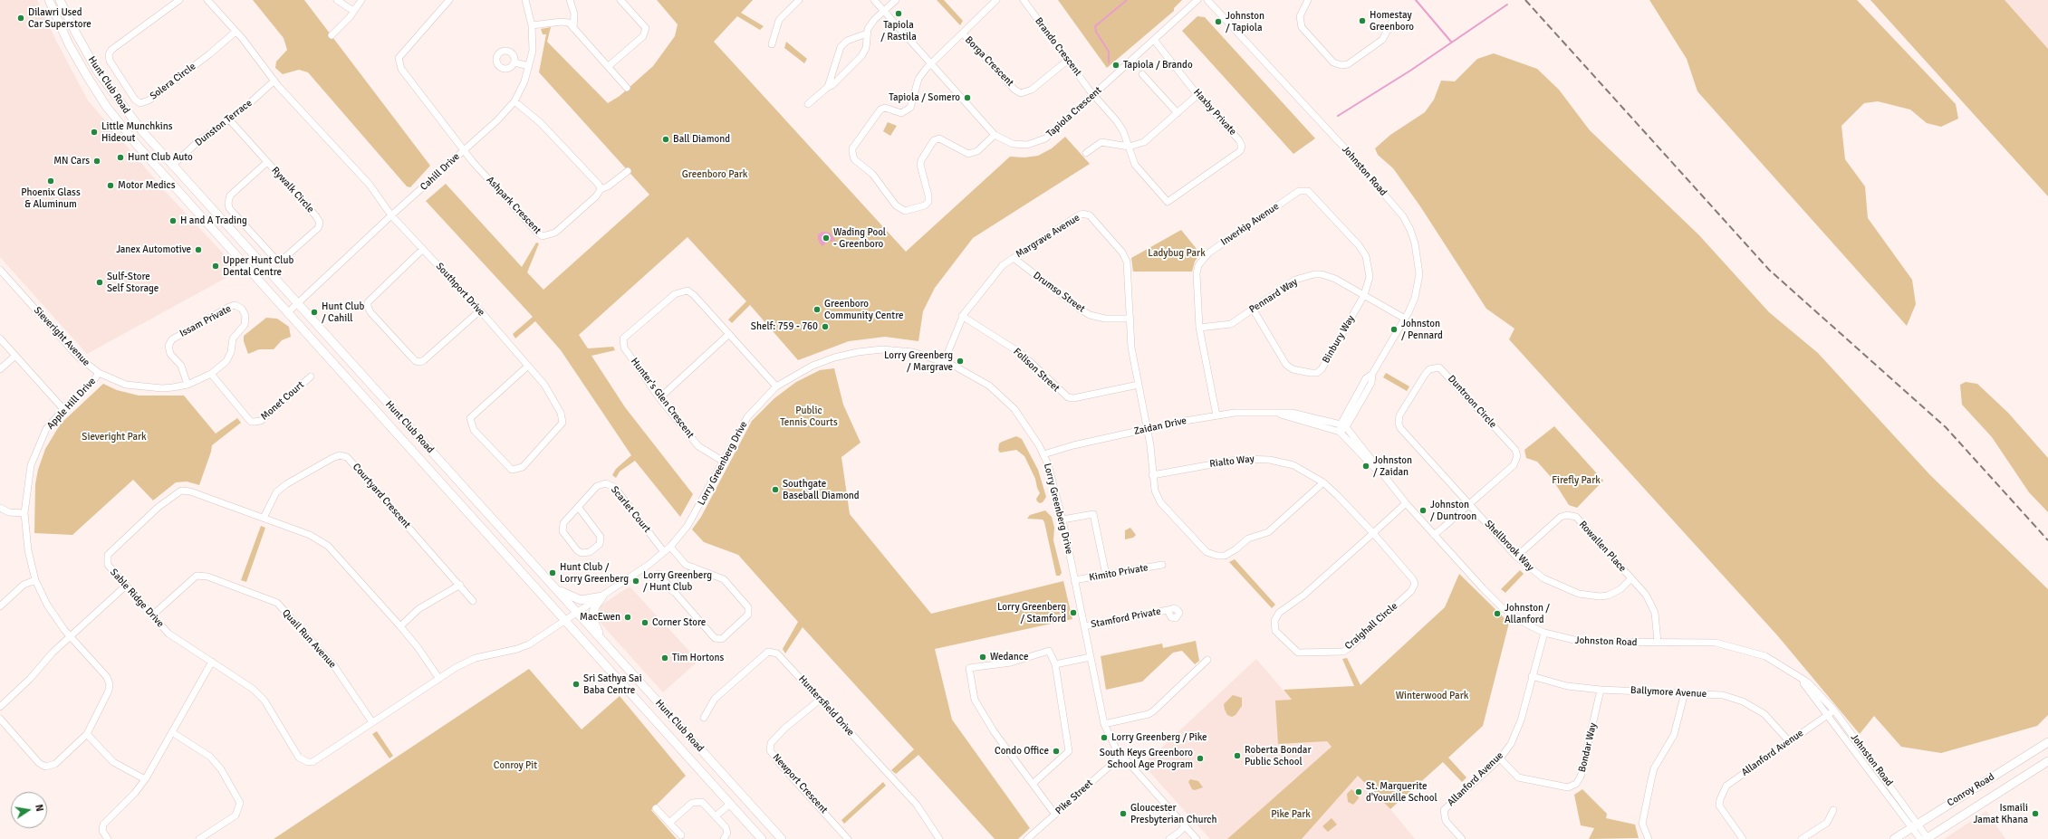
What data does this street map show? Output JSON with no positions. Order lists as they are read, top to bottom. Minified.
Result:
{"streets":{"main road":["Hunt Club Road","Conroy Road"],"street":["Brando Crescent","Borga Crescent","Solera Circle","Tapiola Crescent","Haxby Private","Dunston Terrace","Johnston Road","Cahill Drive","Rywalk Circle","Ashpark Crescent","Inverkip Avenue","Margrave Avenue","Southport Drive","Drumso Street","Pennard Way","Issam Private","Sieveright Avenue","Binbury Way","Folison Street","Hunter's Glen Crescent","Monet Court","Duntroon Circle","Apple Hill Drive","Zaidan Drive","Rialto Way","Lorry Greenberg Drive","Courtyard Crescent","Scarlet Court","Shellbrook Way","Rowallen Place","Kimito Private","Sable Ridge Drive","Stamford Private","Craighall Circle","Quail Run Avenue","Ballymore Avenue","Huntersfield Drive","Bondar Way","Allanford Avenue","Newport Crescent","Pike Street"]},"crossings":[["Brando Crescent","Borga Crescent"],["Brando Crescent","Tapiola Crescent"],["Brando Crescent","Haxby Private"],["Hunt Club Road","Dunston Terrace"],["Hunt Club Road","Cahill Drive"],["Hunt Club Road","Lorry Greenberg Drive"],["Hunt Club Road","Sable Ridge Drive"],["Tapiola Crescent","Haxby Private"],["Dunston Terrace","Rywalk Circle"],["Johnston Road","Pennard Way"],["Johnston Road","Duntroon Circle"],["Johnston Road","Zaidan Drive"],["Johnston Road","Rowallen Place"],["Johnston Road","Craighall Circle"],["Johnston Road","Allanford Avenue"],["Johnston Road","Conroy Road"],["Cahill Drive","Ashpark Crescent"],["Cahill Drive","Southport Drive"],["Inverkip Avenue","Pennard Way"],["Inverkip Avenue","Binbury Way"],["Inverkip Avenue","Zaidan Drive"],["Margrave Avenue","Drumso Street"],["Margrave Avenue","Folison Street"],["Margrave Avenue","Zaidan Drive"],["Margrave Avenue","Rialto Way"],["Margrave Avenue","Lorry Greenberg Drive"],["Pennard Way","Binbury Way"],["Issam Private","Sieveright Avenue"],["Sieveright Avenue","Monet Court"],["Sieveright Avenue","Apple Hill Drive"],["Hunter's Glen Crescent","Lorry Greenberg Drive"],["Duntroon Circle","Shellbrook Way"],["Zaidan Drive","Lorry Greenberg Drive"],["Rialto Way","Craighall Circle"],["Lorry Greenberg Drive","Scarlet Court"],["Lorry Greenberg Drive","Kimito Private"],["Lorry Greenberg Drive","Sable Ridge Drive"],["Lorry Greenberg Drive","Stamford Private"],["Lorry Greenberg Drive","Pike Street"],["Courtyard Crescent","Sable Ridge Drive"],["Shellbrook Way","Rowallen Place"],["Sable Ridge Drive","Quail Run Avenue"],["Ballymore Avenue","Bondar Way"],["Ballymore Avenue","Allanford Avenue"],["Huntersfield Drive","Newport Crescent"],["Bondar Way","Allanford Avenue"]],"parks":["Greenboro Park","Ladybug Park","Public Tennis Courts","Sieveright Park","Firefly Park","Winterwood Park","Conroy Pit","Pike Park"],"places":["Tapiola / Rastila","Dilawri Used Car Superstore","Homestay Greenboro","Johnston / Tapiola","Tapiola / Brando","Tapiola / Somero","Little Munchkins Hideout","Ball Diamond","Hunt Club Auto","MN Cars","Phoenix Glass & Aluminum","Motor Medics","H and A Trading","Wading Pool - Greenboro","Janex Automotive","Upper Hunt Club Dental Centre","Sulf-Store Self Storage","Greenboro Community Centre","Hunt Club / Cahill","Shelf: 759 - 760","Johnston / Pennard","Lorry Greenberg / Margrave","Johnston / Zaidan","Southgate Baseball Diamond","Johnston / Duntroon","Hunt Club / Lorry Greenberg","Lorry Greenberg / Hunt Club","Lorry Greenberg / Stamford","Johnston / Allanford","MacEwen","Corner Store","Wedance","Tim Hortons","Sri Sathya Sai Baba Centre","Lorry Greenberg / Pike","Condo Office","Roberta Bondar Public School","South Keys Greenboro School Age Program","St. Marguerite d'Youville School","Gloucester Presbyterian Church","Ismaili Jamat Khana"],"north":"right"}
